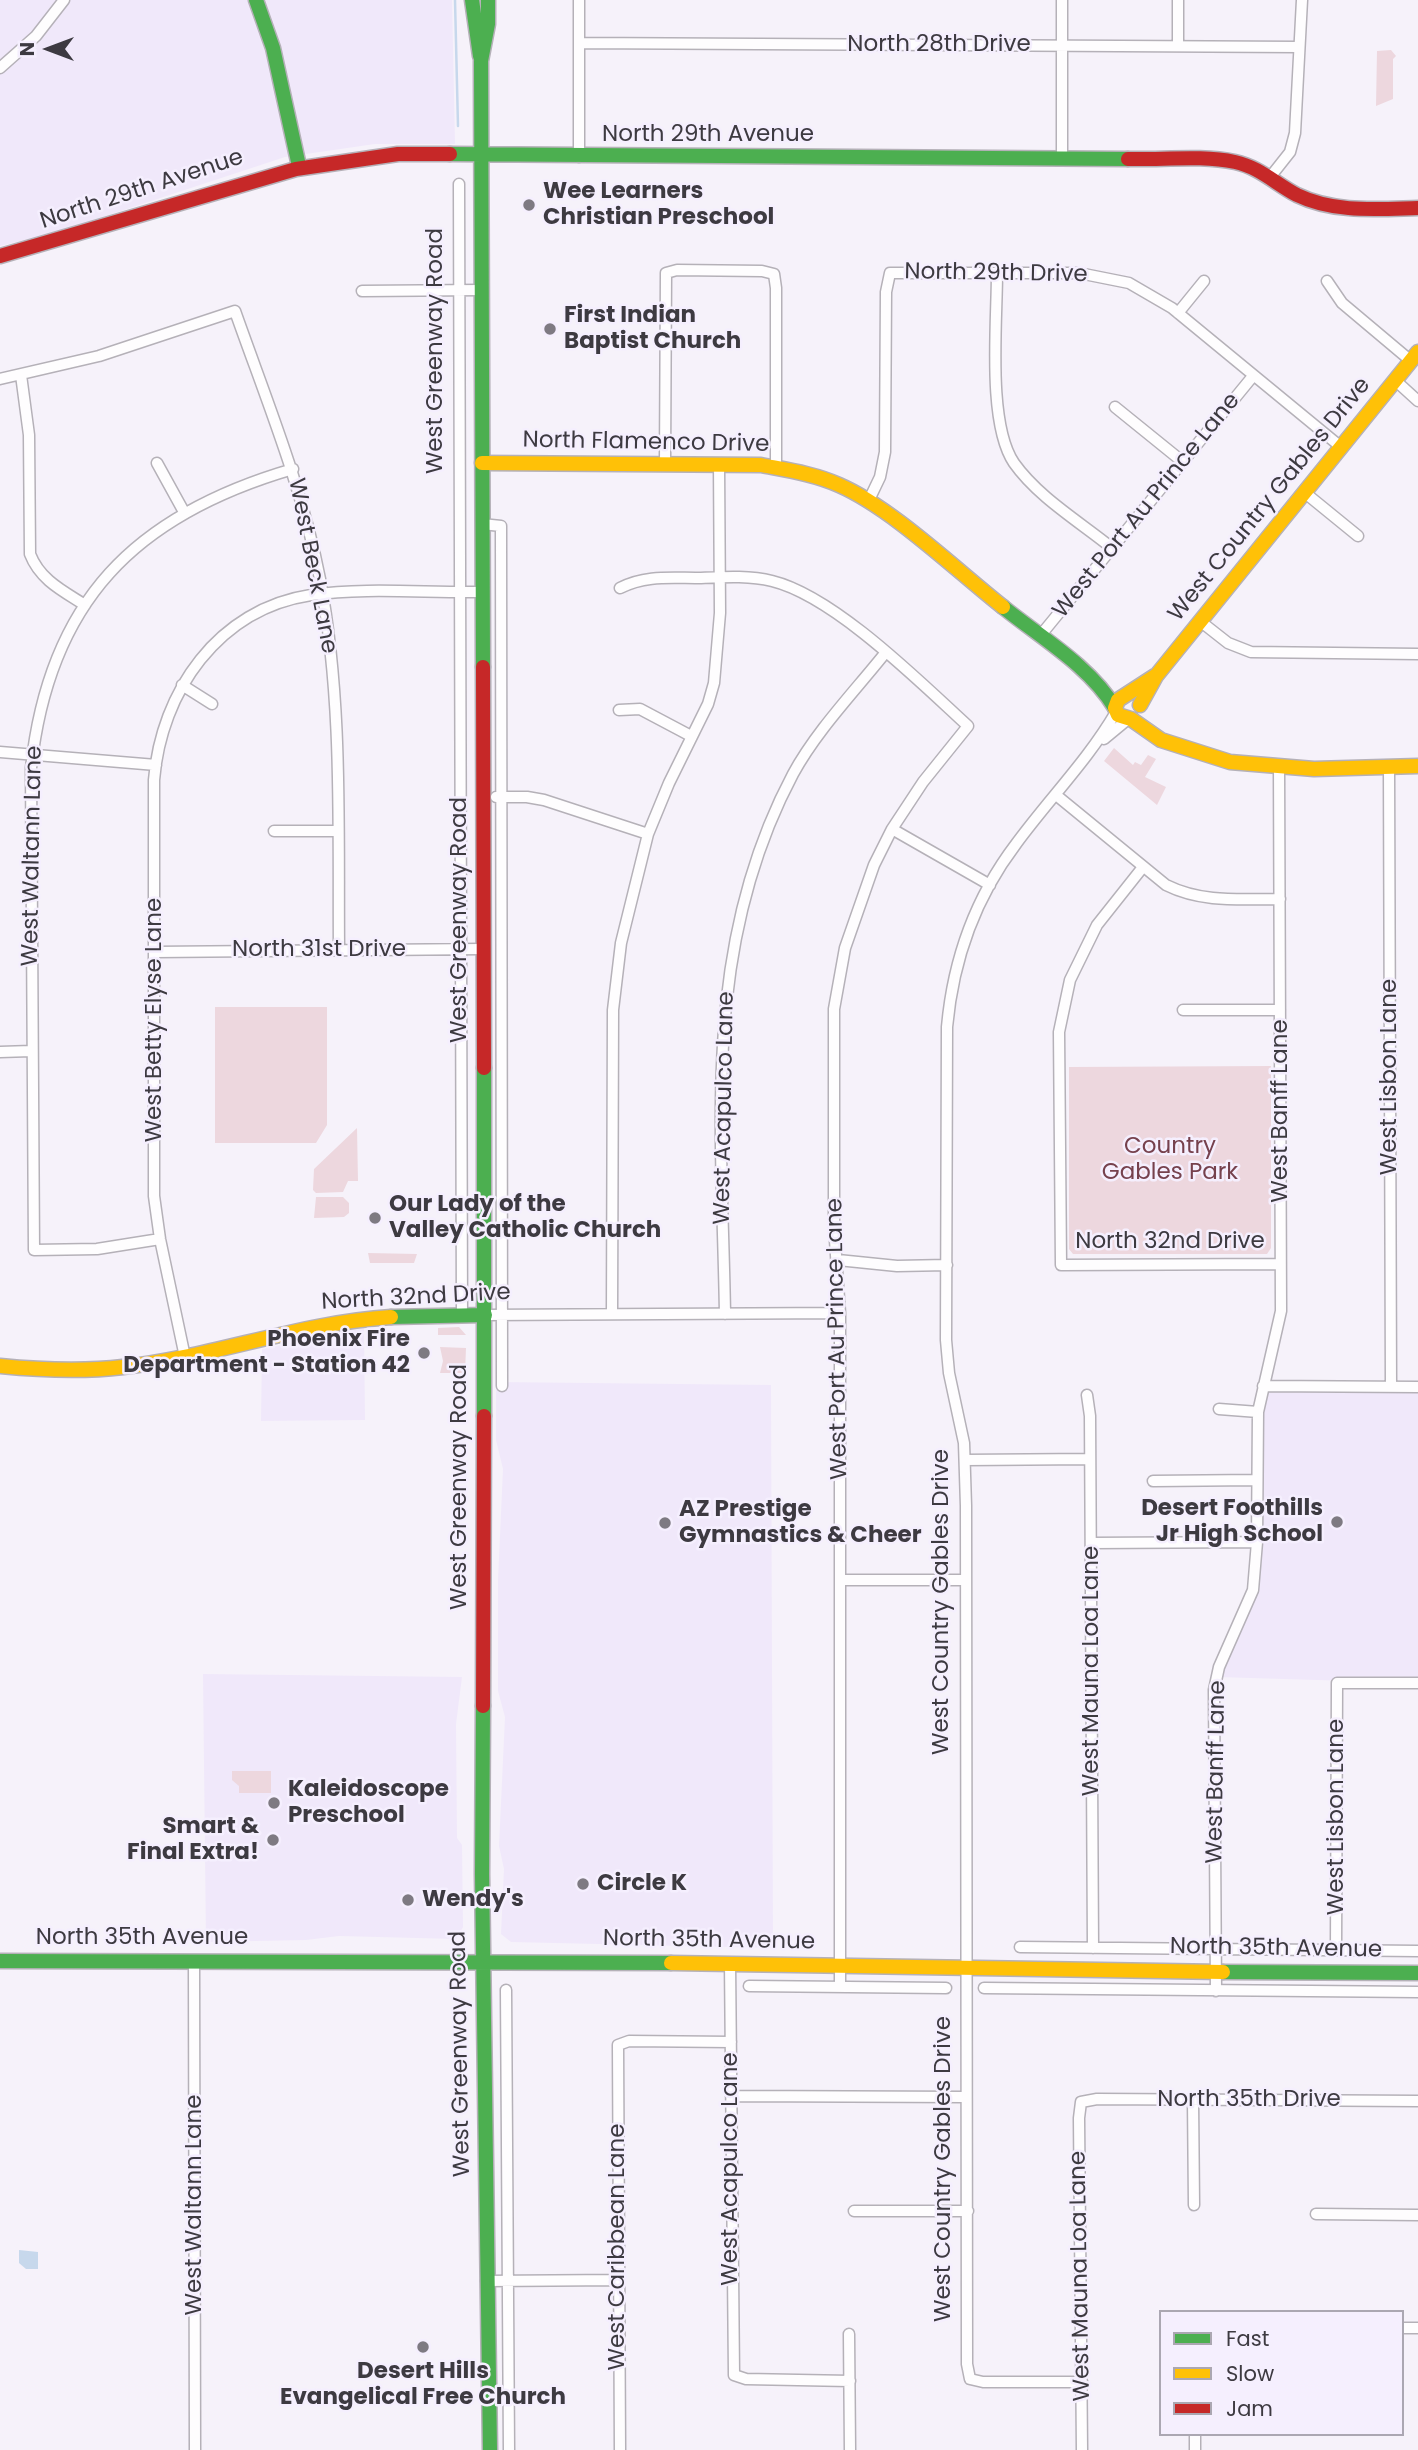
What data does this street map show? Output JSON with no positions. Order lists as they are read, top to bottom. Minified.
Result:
{"streets":{"main road":["North 29th Avenue","West Greenway Road","North Flamenco Drive","West Country Gables Drive","North 32nd Drive","North 35th Avenue"],"street":["North 28th Drive","North 29th Drive","West Port Au Prince Lane","West Beck Lane","West Waltann Lane","North 31st Drive","West Betty Elyse Lane","West Lisbon Lane","West Acapulco Lane","West Banff Lane","West Mauna Loa Lane","North 35th Drive","West Caribbean Lane"]},"crossings":[["North 29th Avenue","West Greenway Road"],["North 29th Drive","North Flamenco Drive"],["North 29th Drive","West Country Gables Drive"],["North 29th Drive","West Port Au Prince Lane"],["West Greenway Road","North Flamenco Drive"],["West Greenway Road","North 31st Drive"],["West Greenway Road","West Betty Elyse Lane"],["West Greenway Road","North 32nd Drive"],["West Greenway Road","North 35th Avenue"],["North Flamenco Drive","West Country Gables Drive"],["North Flamenco Drive","West Port Au Prince Lane"],["North Flamenco Drive","West Lisbon Lane"],["North Flamenco Drive","West Banff Lane"],["West Country Gables Drive","West Mauna Loa Lane"],["West Country Gables Drive","North 35th Avenue"],["West Port Au Prince Lane","West Acapulco Lane"],["West Port Au Prince Lane","North 32nd Drive"],["West Port Au Prince Lane","North 35th Avenue"],["West Beck Lane","West Waltann Lane"],["West Beck Lane","North 31st Drive"],["West Beck Lane","West Betty Elyse Lane"],["West Waltann Lane","West Betty Elyse Lane"],["West Waltann Lane","North 35th Avenue"],["North 31st Drive","West Betty Elyse Lane"],["West Betty Elyse Lane","North 32nd Drive"],["West Lisbon Lane","North 35th Avenue"],["West Acapulco Lane","North 32nd Drive"],["West Acapulco Lane","North 35th Avenue"],["West Acapulco Lane","West Caribbean Lane"],["West Banff Lane","North 32nd Drive"],["West Banff Lane","North 35th Avenue"],["West Mauna Loa Lane","North 35th Avenue"],["West Mauna Loa Lane","North 35th Drive"]],"parks":["Country Gables Park"],"places":["Wee Learners Christian Preschool","First Indian Baptist Church","Our Lady of the Valley Catholic Church","Phoenix Fire Department - Station 42","Desert Foothills Jr High School","AZ Prestige Gymnastics & Cheer","Kaleidoscope Preschool","Smart & Final Extra!","Circle K","Wendy's","Desert Hills Evangelical Free Church"],"legend":["Fast","Slow","Jam"],"north":"left"}
